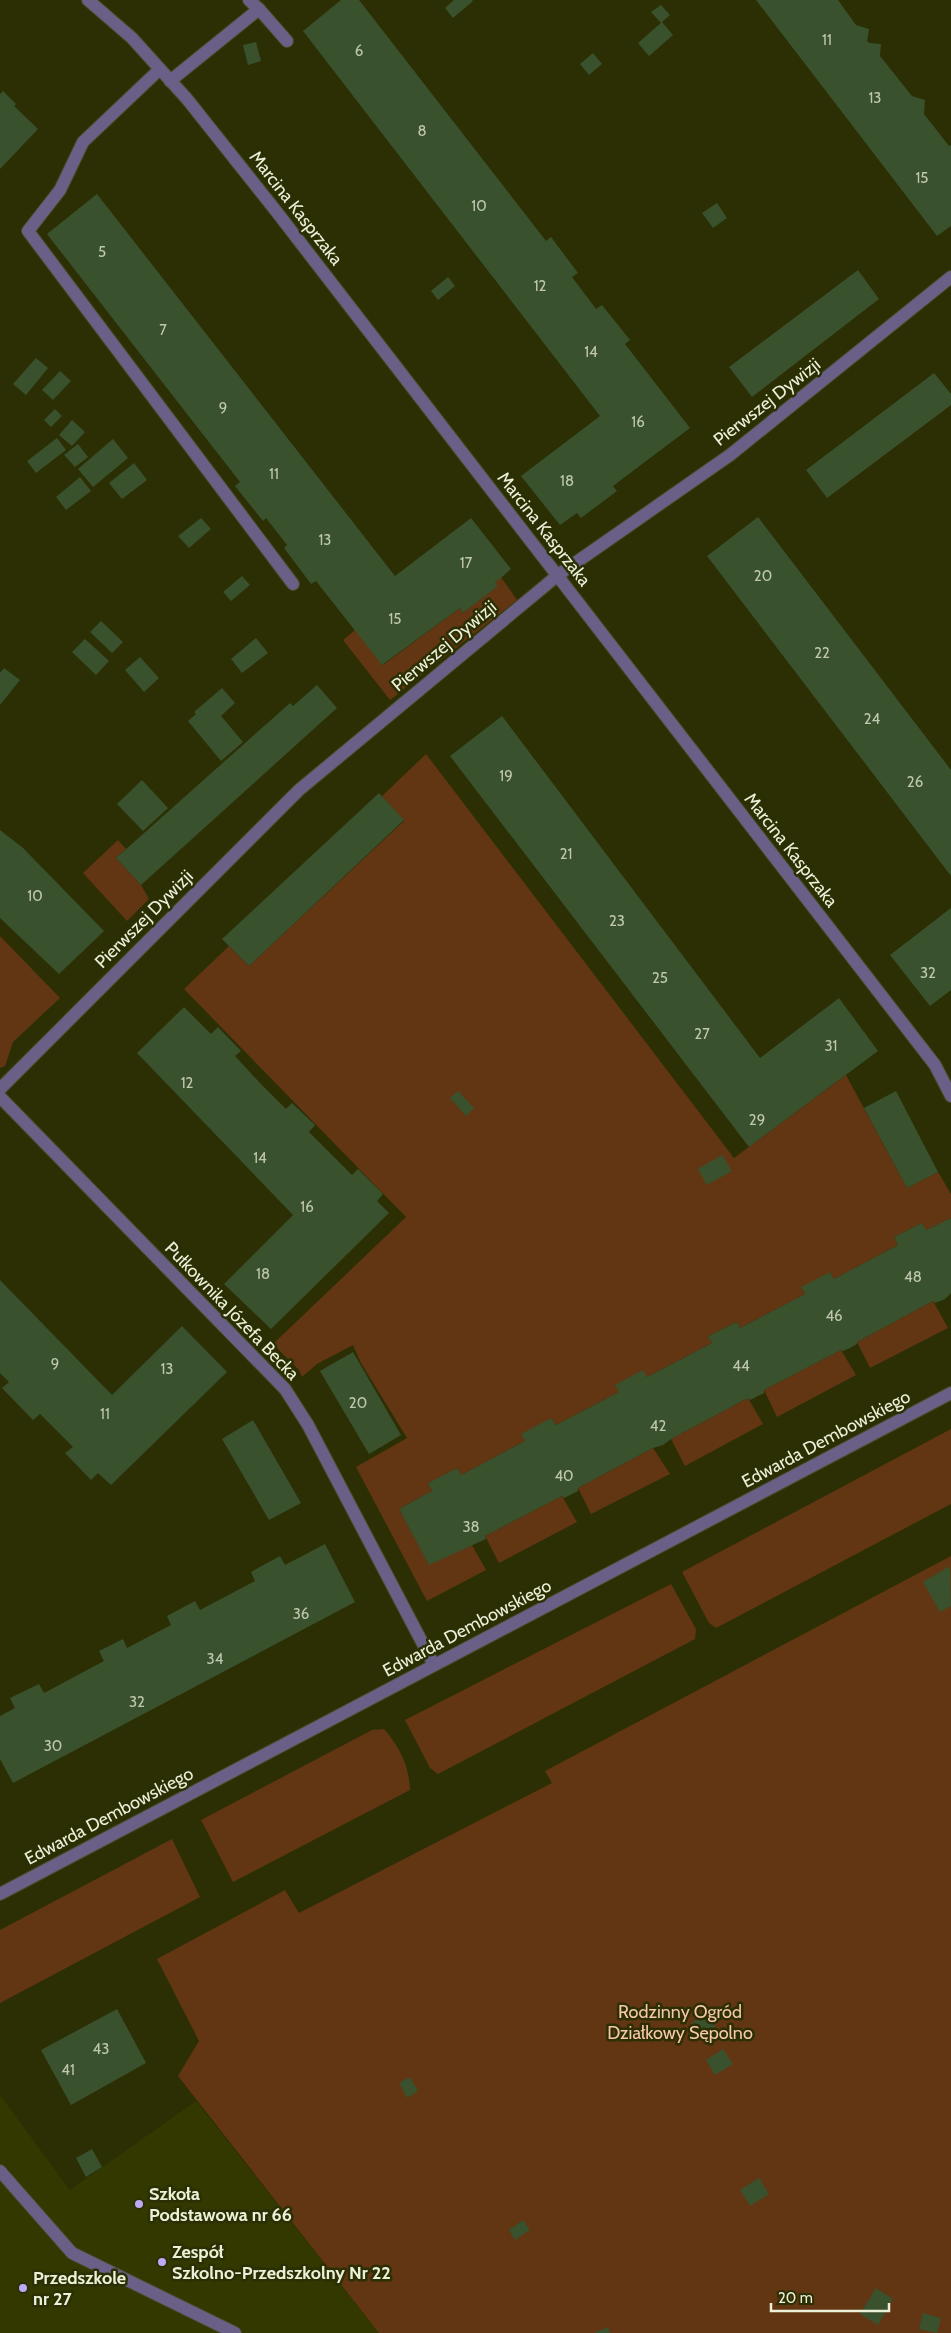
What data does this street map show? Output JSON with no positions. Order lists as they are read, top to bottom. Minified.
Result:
{"streets":{"street":["Marcina Kasprzaka","Pierwszej Dywizji","Pułkownika Józefa Becka","Edwarda Dembowskiego"]},"crossings":[["Marcina Kasprzaka","Pierwszej Dywizji"],["Pułkownika Józefa Becka","Edwarda Dembowskiego"]],"parks":["Rodzinny Ogród Działkowy Sępolno"],"places":["Szkoła Podstawowa nr 66","Zespół Szkolno-Przedszkolny Nr 22","Przedszkole nr 27"],"house_numbers":["11","6","13","8","15","10","5","12","7","14","9","16","11","18","13","17","20","15","22","24","19","26","21","10","23","32","25","27","31","12","29","14","16","18","48","46","9","44","13","20","11","42","40","38","36","34","32","30","43","41"],"scale_bar":"20 m"}
